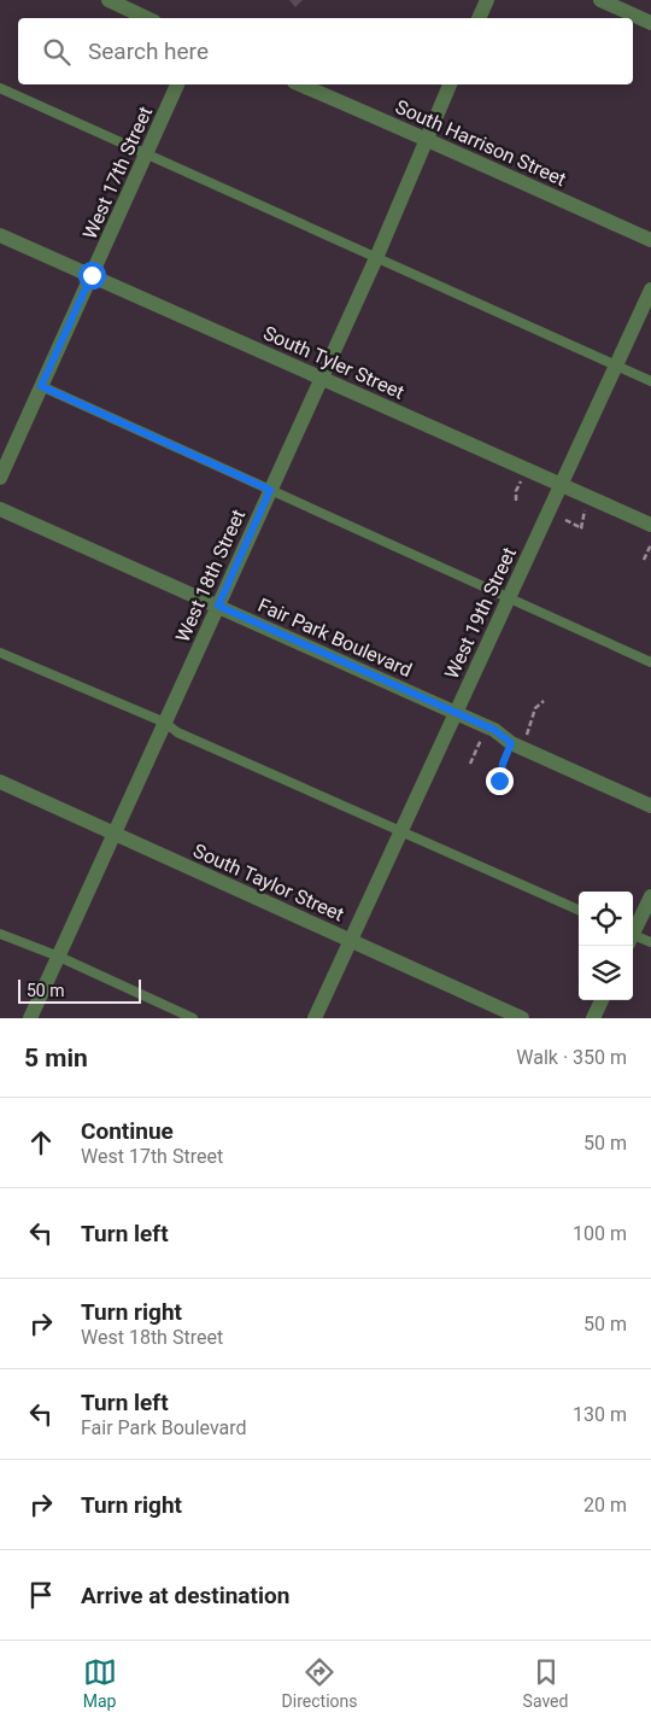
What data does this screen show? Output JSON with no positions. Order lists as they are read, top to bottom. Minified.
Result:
{"streets":{"street":["South Harrison Street","West 17th Street","South Tyler Street","West 18th Street","West 19th Street","Fair Park Boulevard","South Taylor Street"]},"crossings":[["South Harrison Street","West 18th Street"],["West 17th Street","South Tyler Street"],["South Tyler Street","West 18th Street"],["South Tyler Street","West 19th Street"],["West 18th Street","Fair Park Boulevard"],["West 18th Street","South Taylor Street"],["West 19th Street","Fair Park Boulevard"],["West 19th Street","South Taylor Street"]],"scale_bar":"50 m","page":{"search":"Search here","scale":"50 m","heading":["5 min","Walk · 350 m"],"list":[["Continue","West 17th Street","50 m"],["Turn left","100 m"],["Turn right","West 18th Street","50 m"],["Turn left","Fair Park Boulevard","130 m"],["Turn right","20 m"],"Arrive at destination"],"nav":["Map","Directions","Saved"]}}
